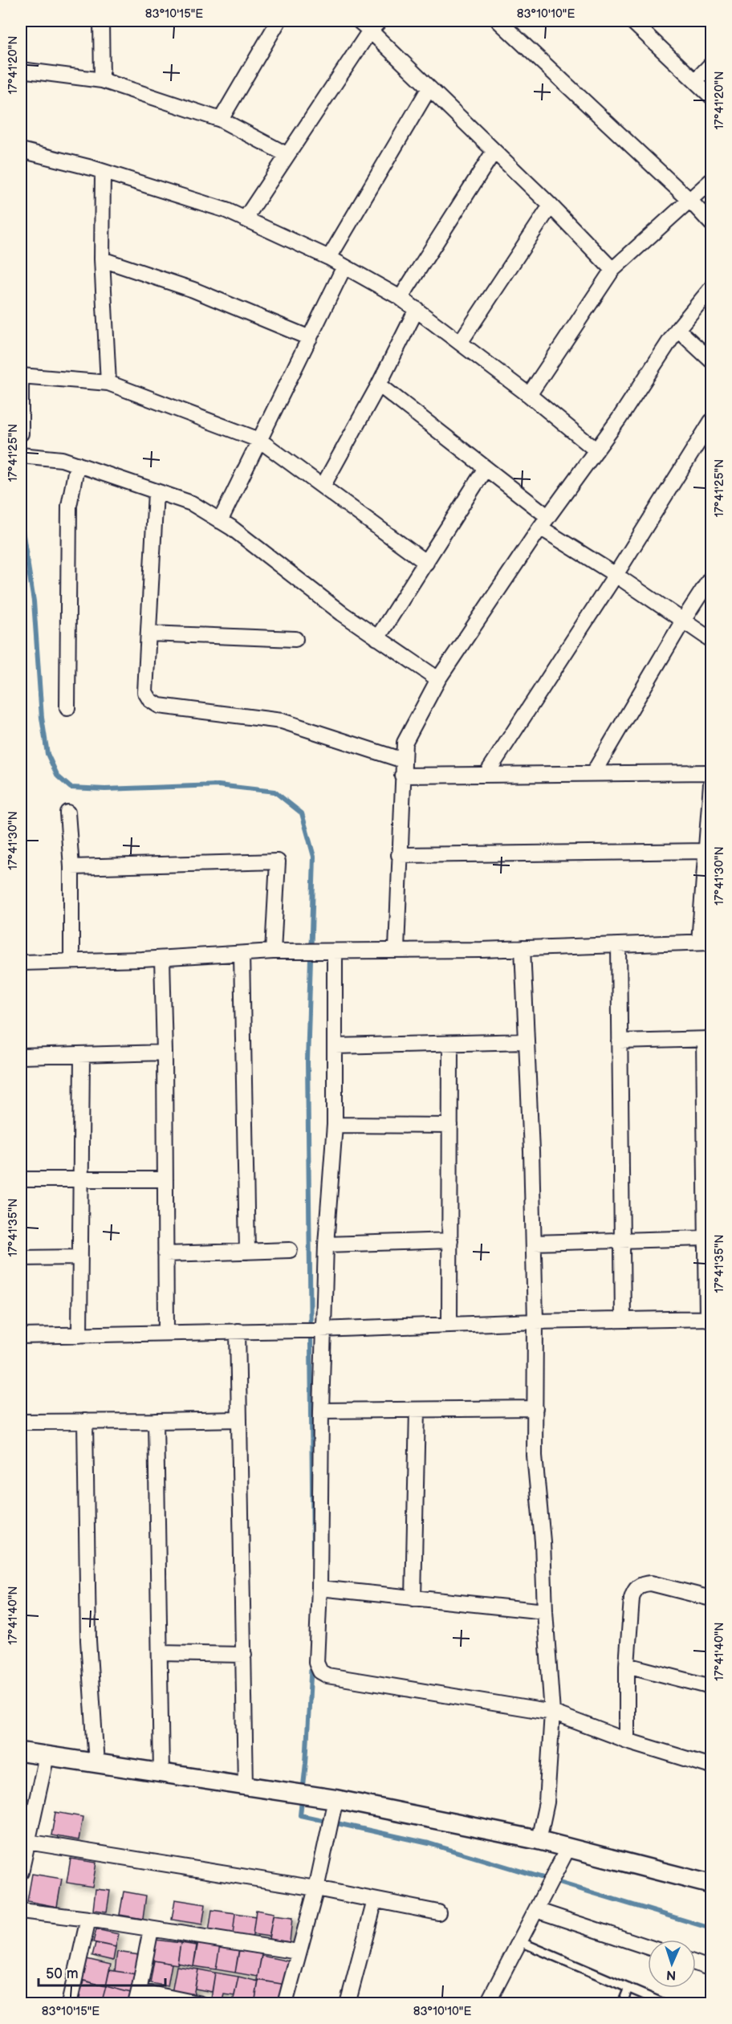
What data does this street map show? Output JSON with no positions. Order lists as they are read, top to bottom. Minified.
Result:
{"scale_bar":"50 m","north":"bottom","coordinates":["83°10'15\"E","83°10'10\"E","17°41'20\"N","17°41'25\"N","17°41'30\"N","17°41'35\"N","17°41'40\"N"]}
